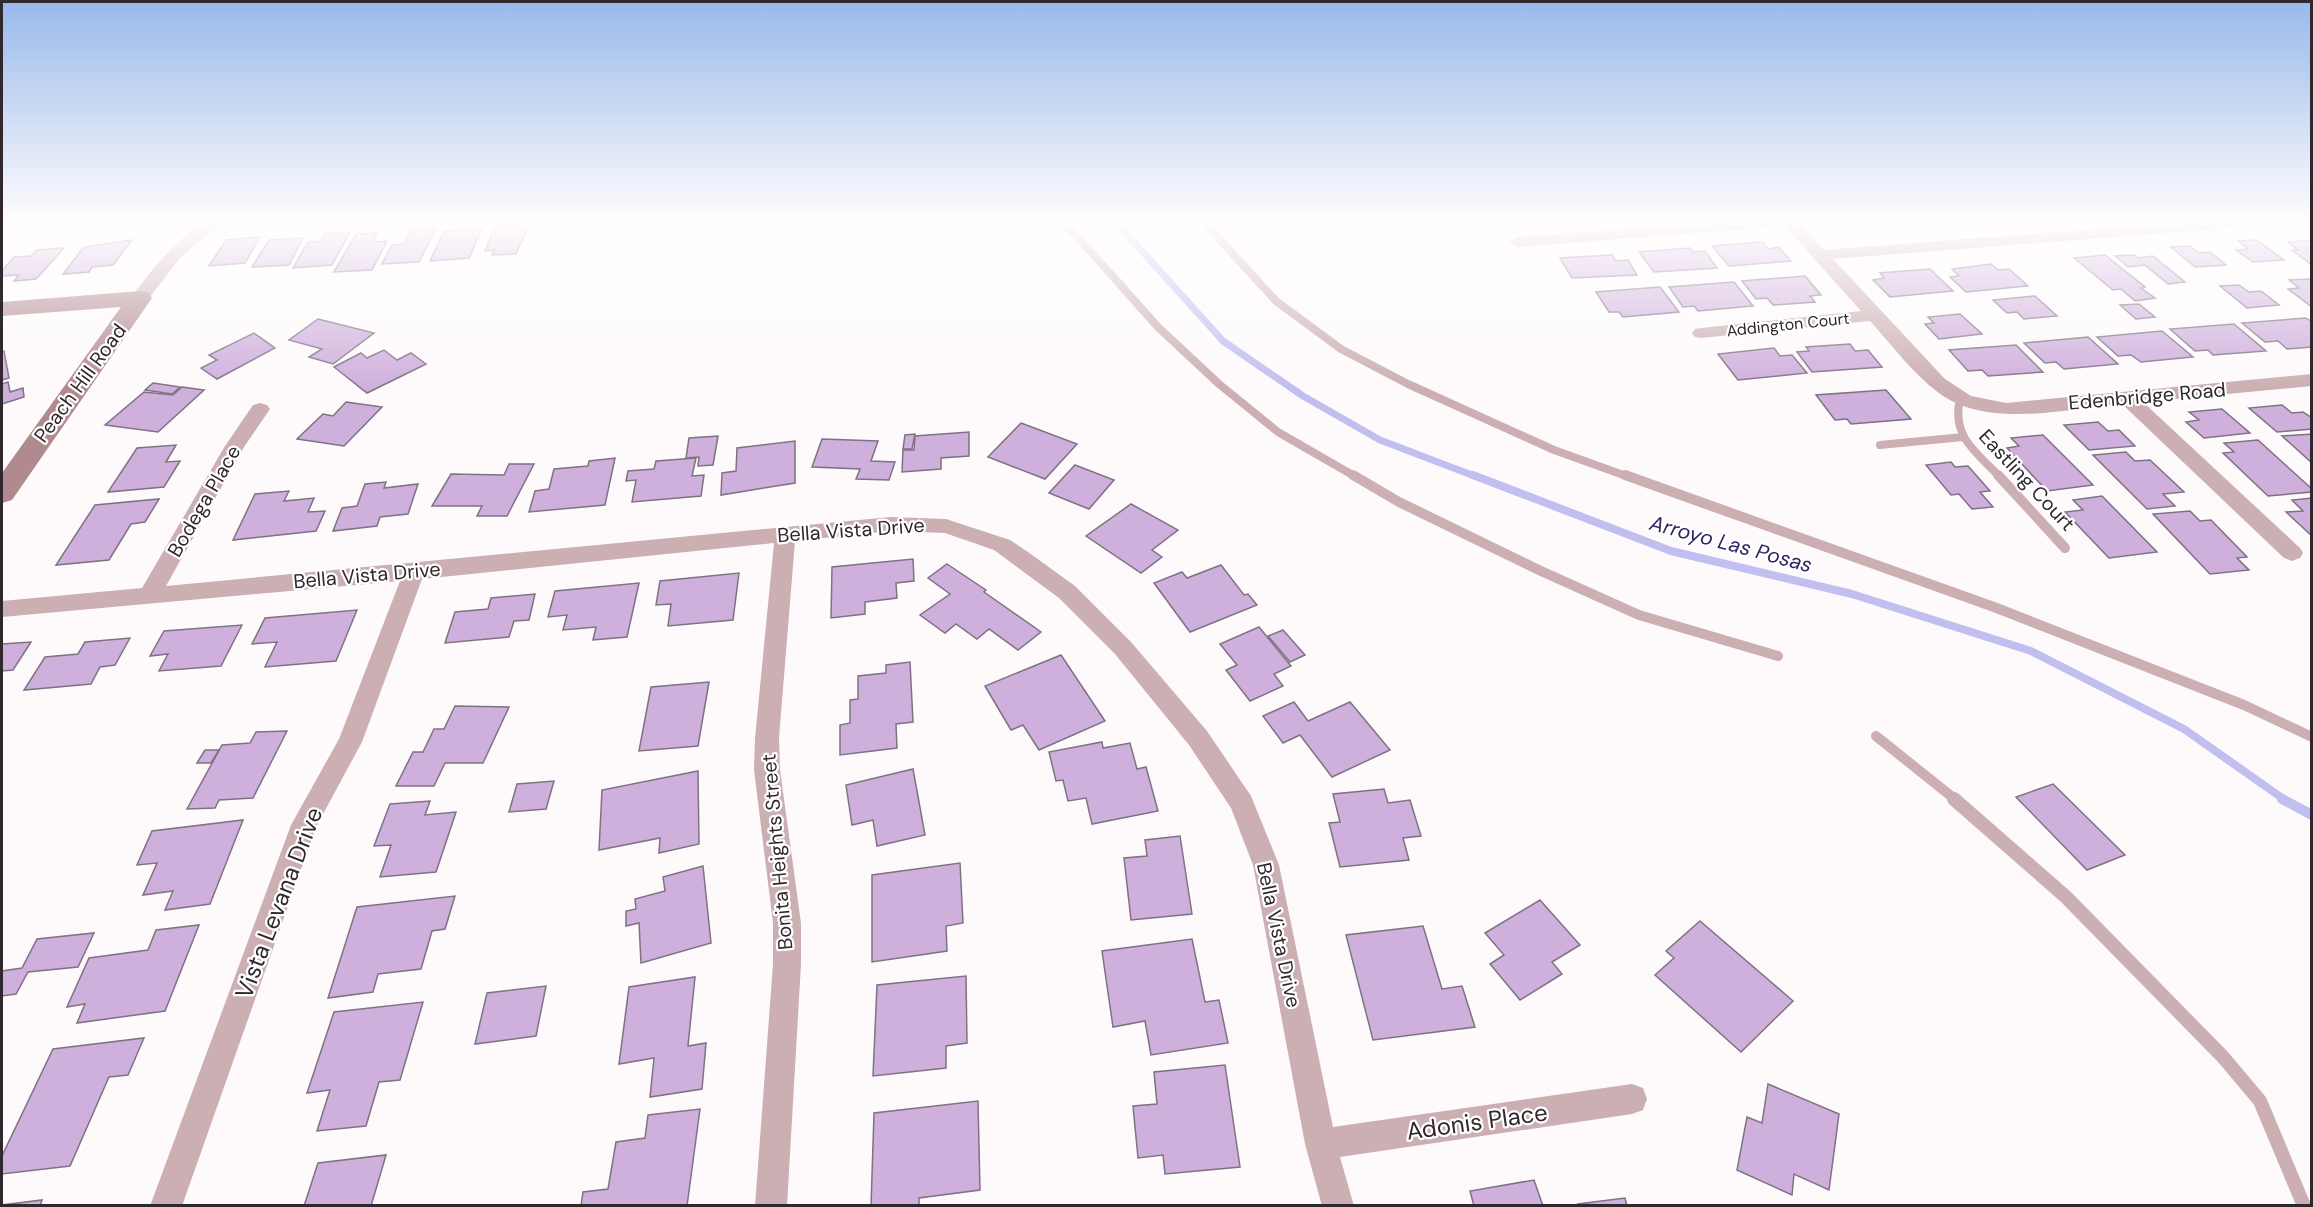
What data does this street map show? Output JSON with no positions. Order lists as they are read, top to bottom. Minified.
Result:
{"streets":{"street":["Addington Court","Peach Hill Road","Edenbridge Road","Bodega Place","Bella Vista Drive","Bonita Heights Street","Vista Levana Drive","Adonis Place"],"lane":["Eastling Court"]},"crossings":[["Addington Court","Edenbridge Road"],["Bodega Place","Bella Vista Drive"],["Bella Vista Drive","Bonita Heights Street"],["Bella Vista Drive","Vista Levana Drive"],["Bella Vista Drive","Adonis Place"]],"water":["Arroyo Las Posas"]}
